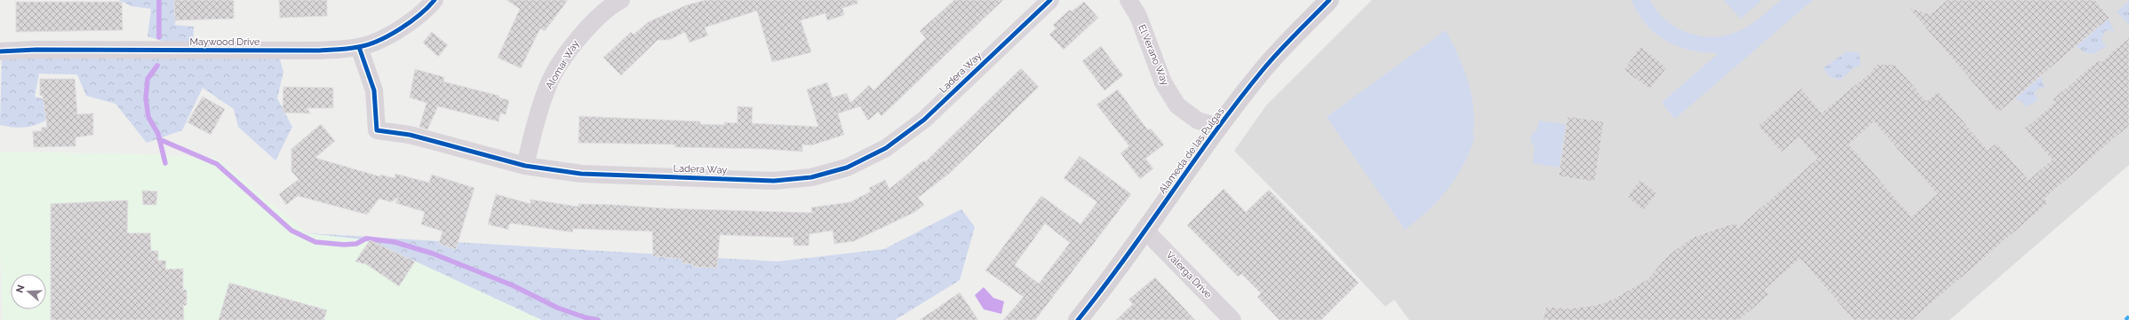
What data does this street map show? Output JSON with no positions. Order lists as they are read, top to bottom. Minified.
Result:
{"streets":{"main road":["Alameda de las Pulgas"],"street":["Maywood Drive","El Verano Way","Alomar Way","Ladera Way","Valerga Drive"]},"crossings":[["Maywood Drive","Ladera Way"],["El Verano Way","Alameda de las Pulgas"],["Alomar Way","Ladera Way"],["Alameda de las Pulgas","Valerga Drive"]],"north":"left"}
